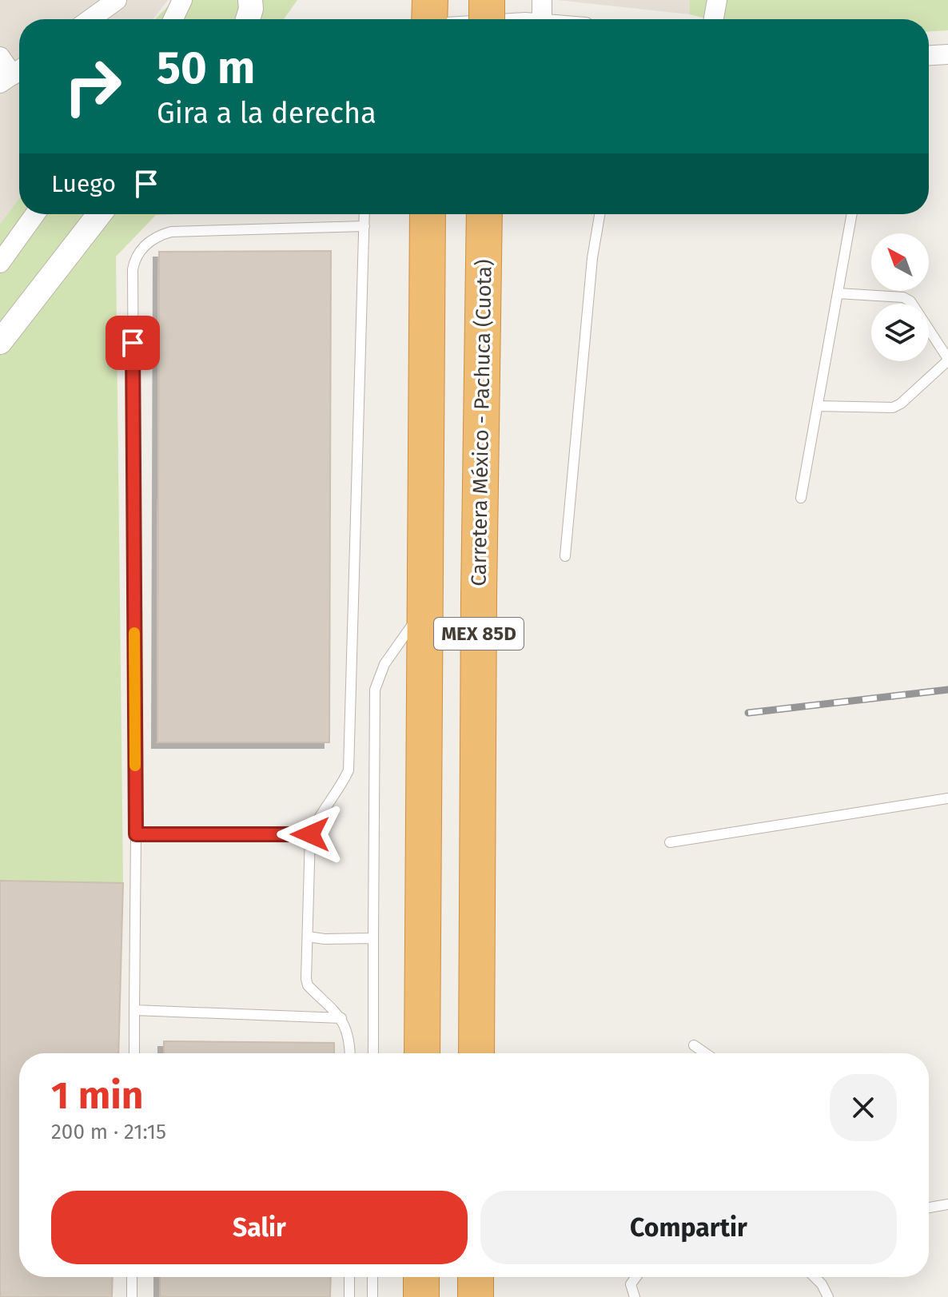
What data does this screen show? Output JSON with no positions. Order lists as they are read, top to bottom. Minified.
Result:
{"streets":{"highway":["Carretera México - Pachuca (Cuota)","MEX 85D"]},"north":"top left","page":{"turn":["50 m","Gira a la derecha"],"then":"Luego","heading":["1 min","200 m · 21:15"],"buttons":["Salir","Compartir"]}}
